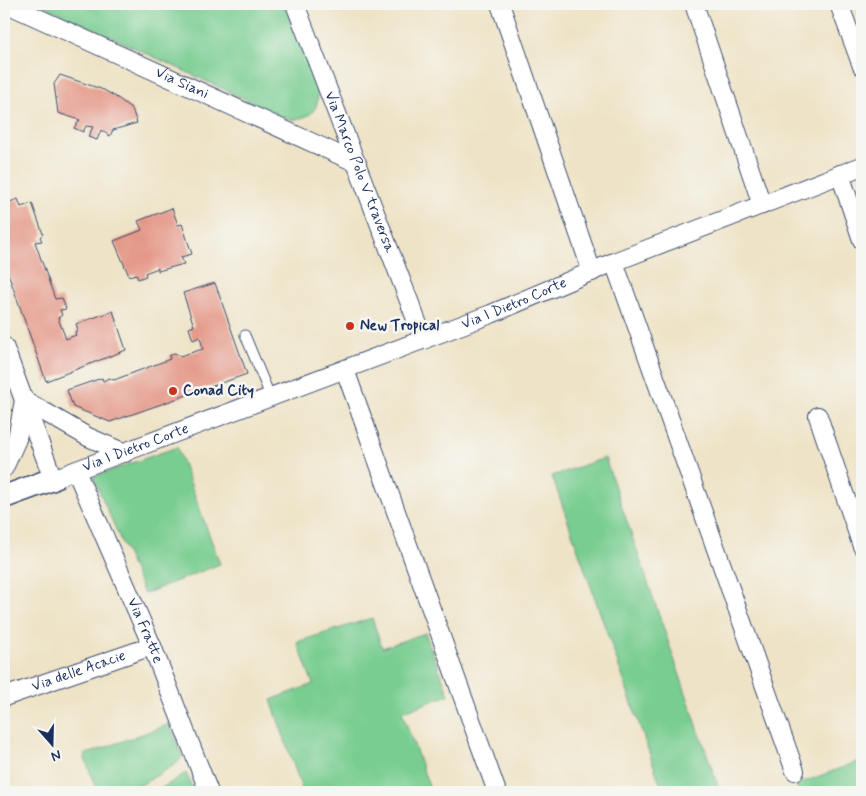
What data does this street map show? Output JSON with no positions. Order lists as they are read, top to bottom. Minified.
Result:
{"streets":{"street":["Via Siani","Via Marco Polo V traversa","Via I Dietro Corte","Via Fratte","Via delle Acacie"]},"crossings":[["Via Siani","Via Marco Polo V traversa"],["Via Marco Polo V traversa","Via I Dietro Corte"],["Via I Dietro Corte","Via Fratte"],["Via Fratte","Via delle Acacie"]],"places":["New Tropical","Conad City"],"north":"bottom"}
